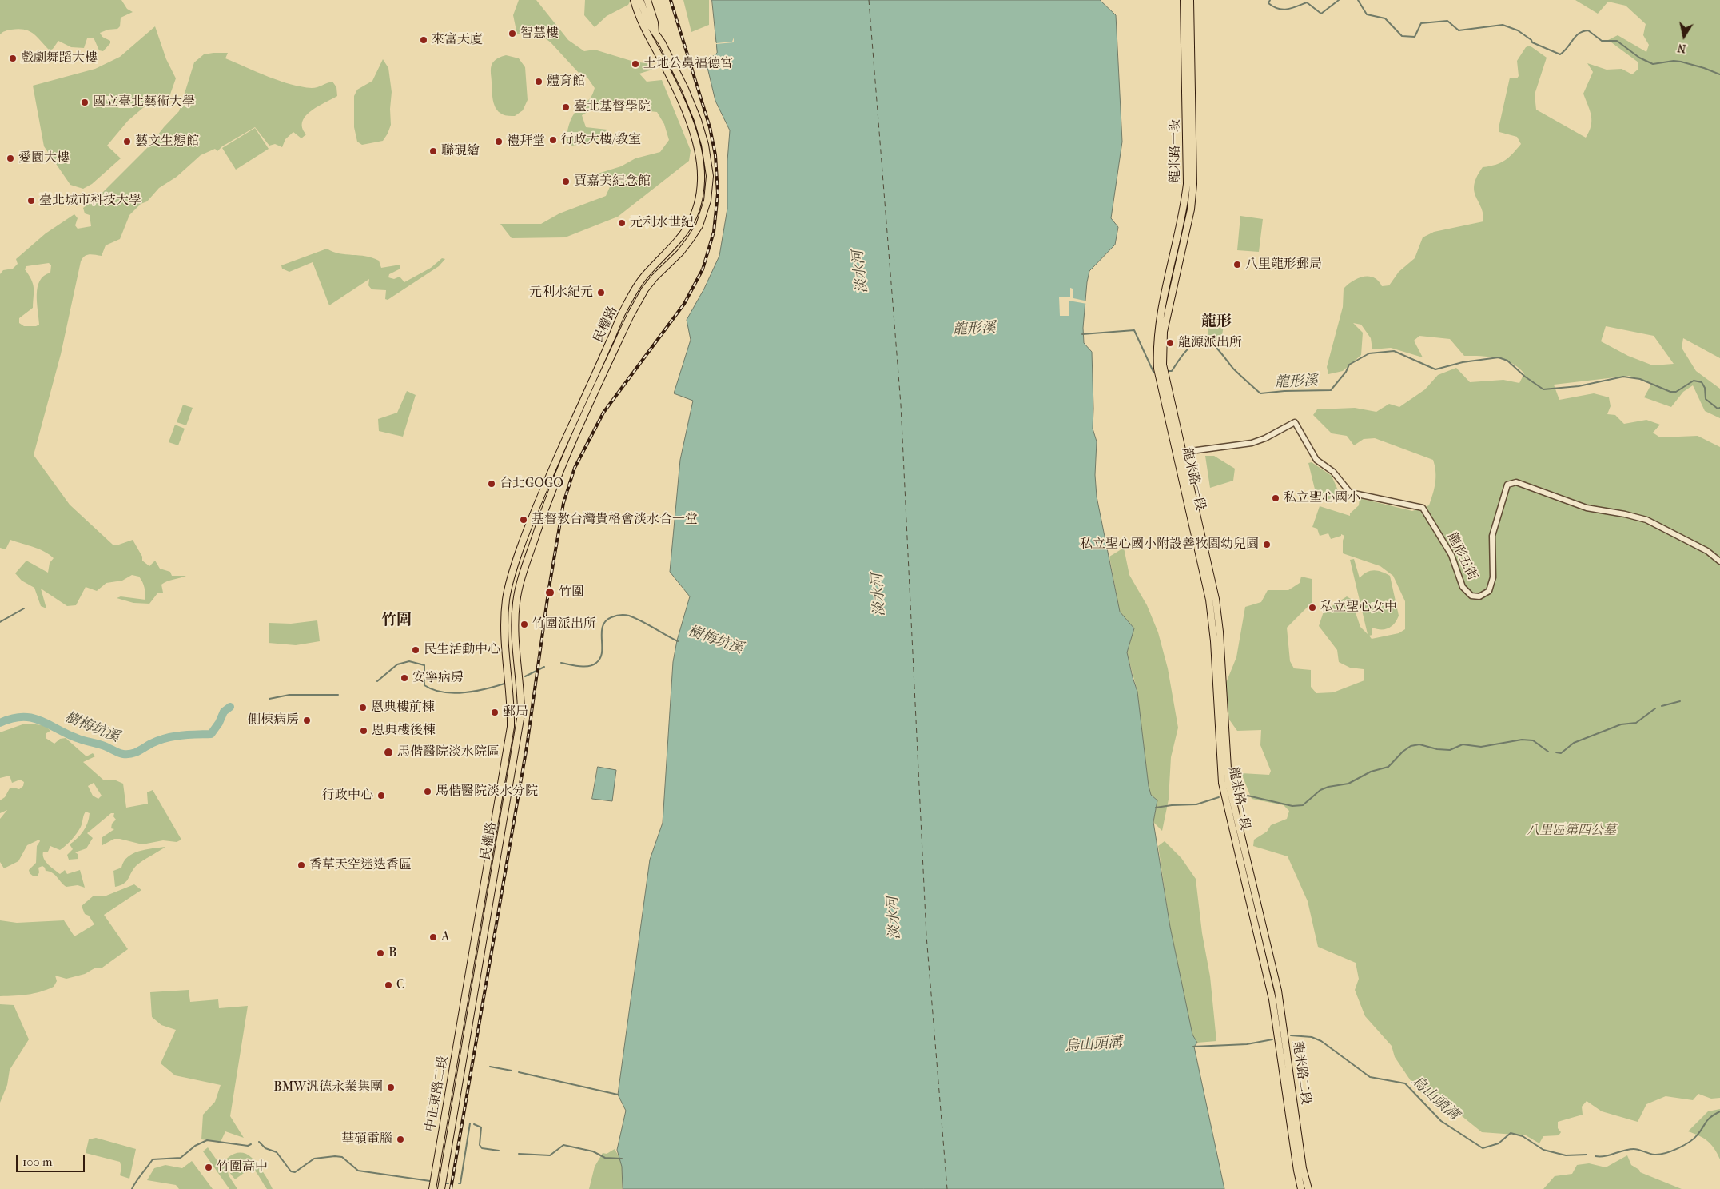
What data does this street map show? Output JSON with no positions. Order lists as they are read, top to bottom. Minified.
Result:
{"streets":{"main road":["龍米路一段","民權路","龍米路二段","中正東路二段"],"street":["龍形五街"]},"crossings":[["龍米路一段","龍形五街"],["龍米路一段","龍米路二段"],["民權路","中正東路二段"]],"districts":["龍形","竹圍"],"water":["淡水河","龍形溪","樹梅坑溪","烏山頭溝"],"parks":["八里區第四公墓"],"places":["智慧樓","來富天廈","戲劇舞蹈大樓","土地公鼻福德宮","體育館","國立臺北藝術大學","臺北基督學院","行政大樓/教室","藝文生態館","禮拜堂","聯硯繪","愛園大樓","賈嘉美紀念館","臺北城市科技大學","元利水世紀","八里龍形郵局","元利水紀元","龍源派出所","台北GOGO","私立聖心國小","基督教台灣貴格會淡水合一堂","私立聖心國小附設善牧園幼兒園","竹圍","私立聖心女中","竹圍派出所","民生活動中心","安寧病房","恩典樓前棟","郵局","側棟病房","恩典樓後棟","馬偕醫院淡水院區","馬偕醫院淡水分院","行政中心","香草天空迷迭香區","A","B","C","BMW汎德永業集團","華碩電腦","竹圍高中"],"scale_bar":"100 m","north":"bottom"}
